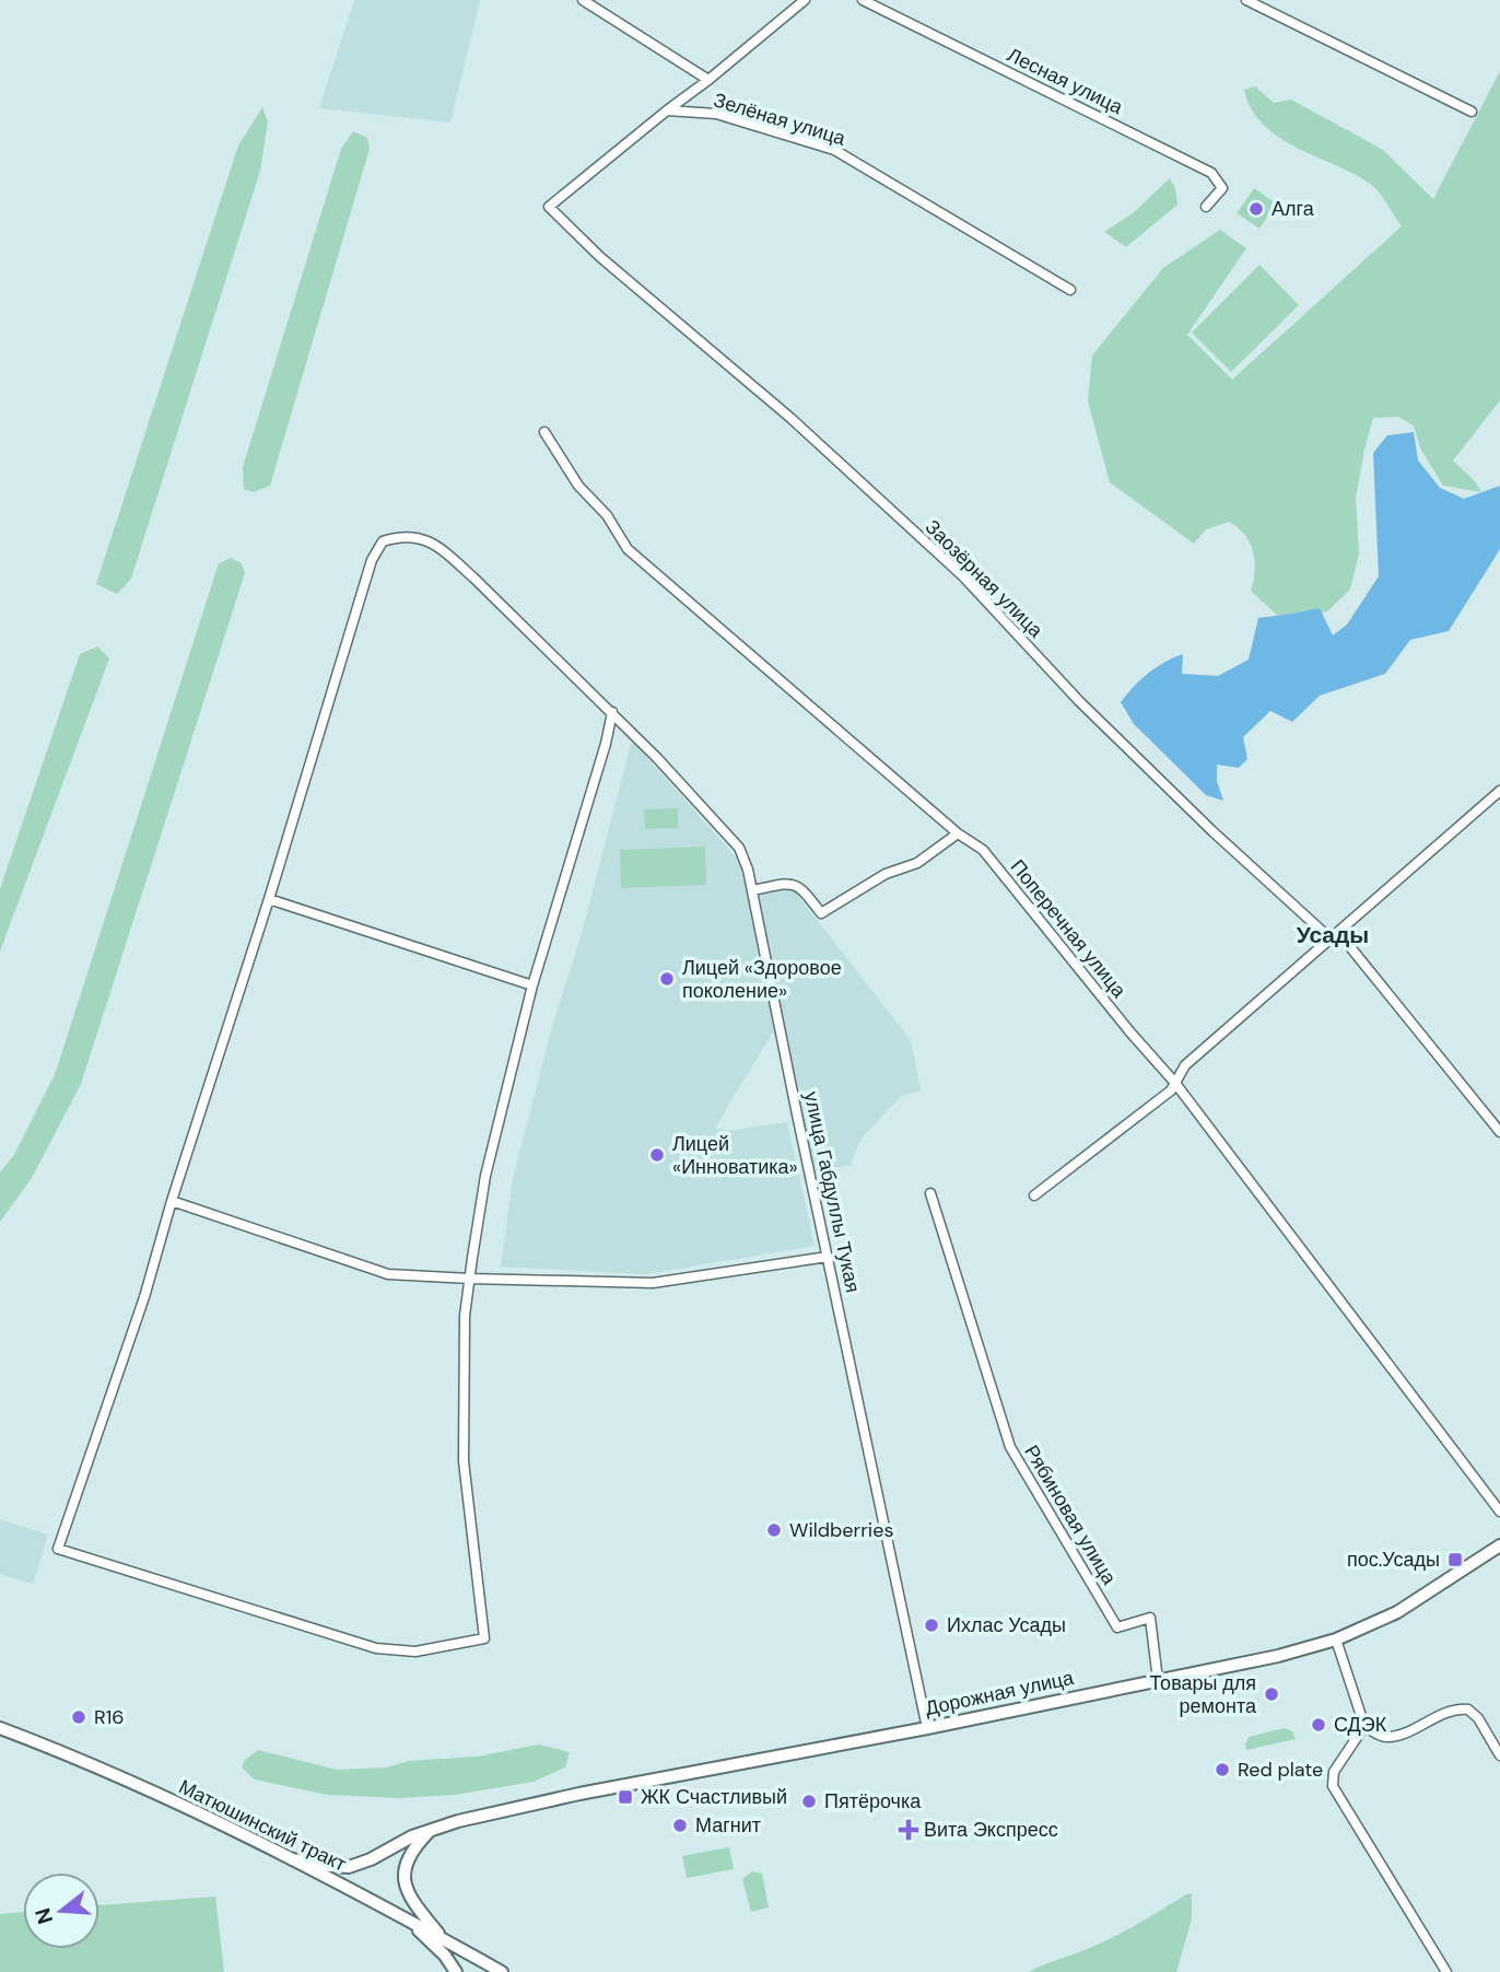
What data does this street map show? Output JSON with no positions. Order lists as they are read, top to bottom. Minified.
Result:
{"streets":{"street":["Лесная улица","Зелёная улица","Заозёрная улица","Поперечная улица","улица Габдуллы Тукая","Рябиновая улица","Дорожная улица","Матюшинский тракт"]},"crossings":[["Зелёная улица","Заозёрная улица"],["улица Габдуллы Тукая","Дорожная улица"],["Рябиновая улица","Дорожная улица"],["Дорожная улица","Матюшинский тракт"]],"districts":["Усады"],"places":{"other":["Алга","Лицей «Здоровое поколение»","Лицей «Инноватика»","Wildberries","Ихлас Усады","Товары для ремонта","R16","СДЭК","Red plate","Пятёрочка","Магнит"],"transit":["пос.Усады","ЖК Счастливый"],"health":["Вита Экспресс"]},"north":"left"}
